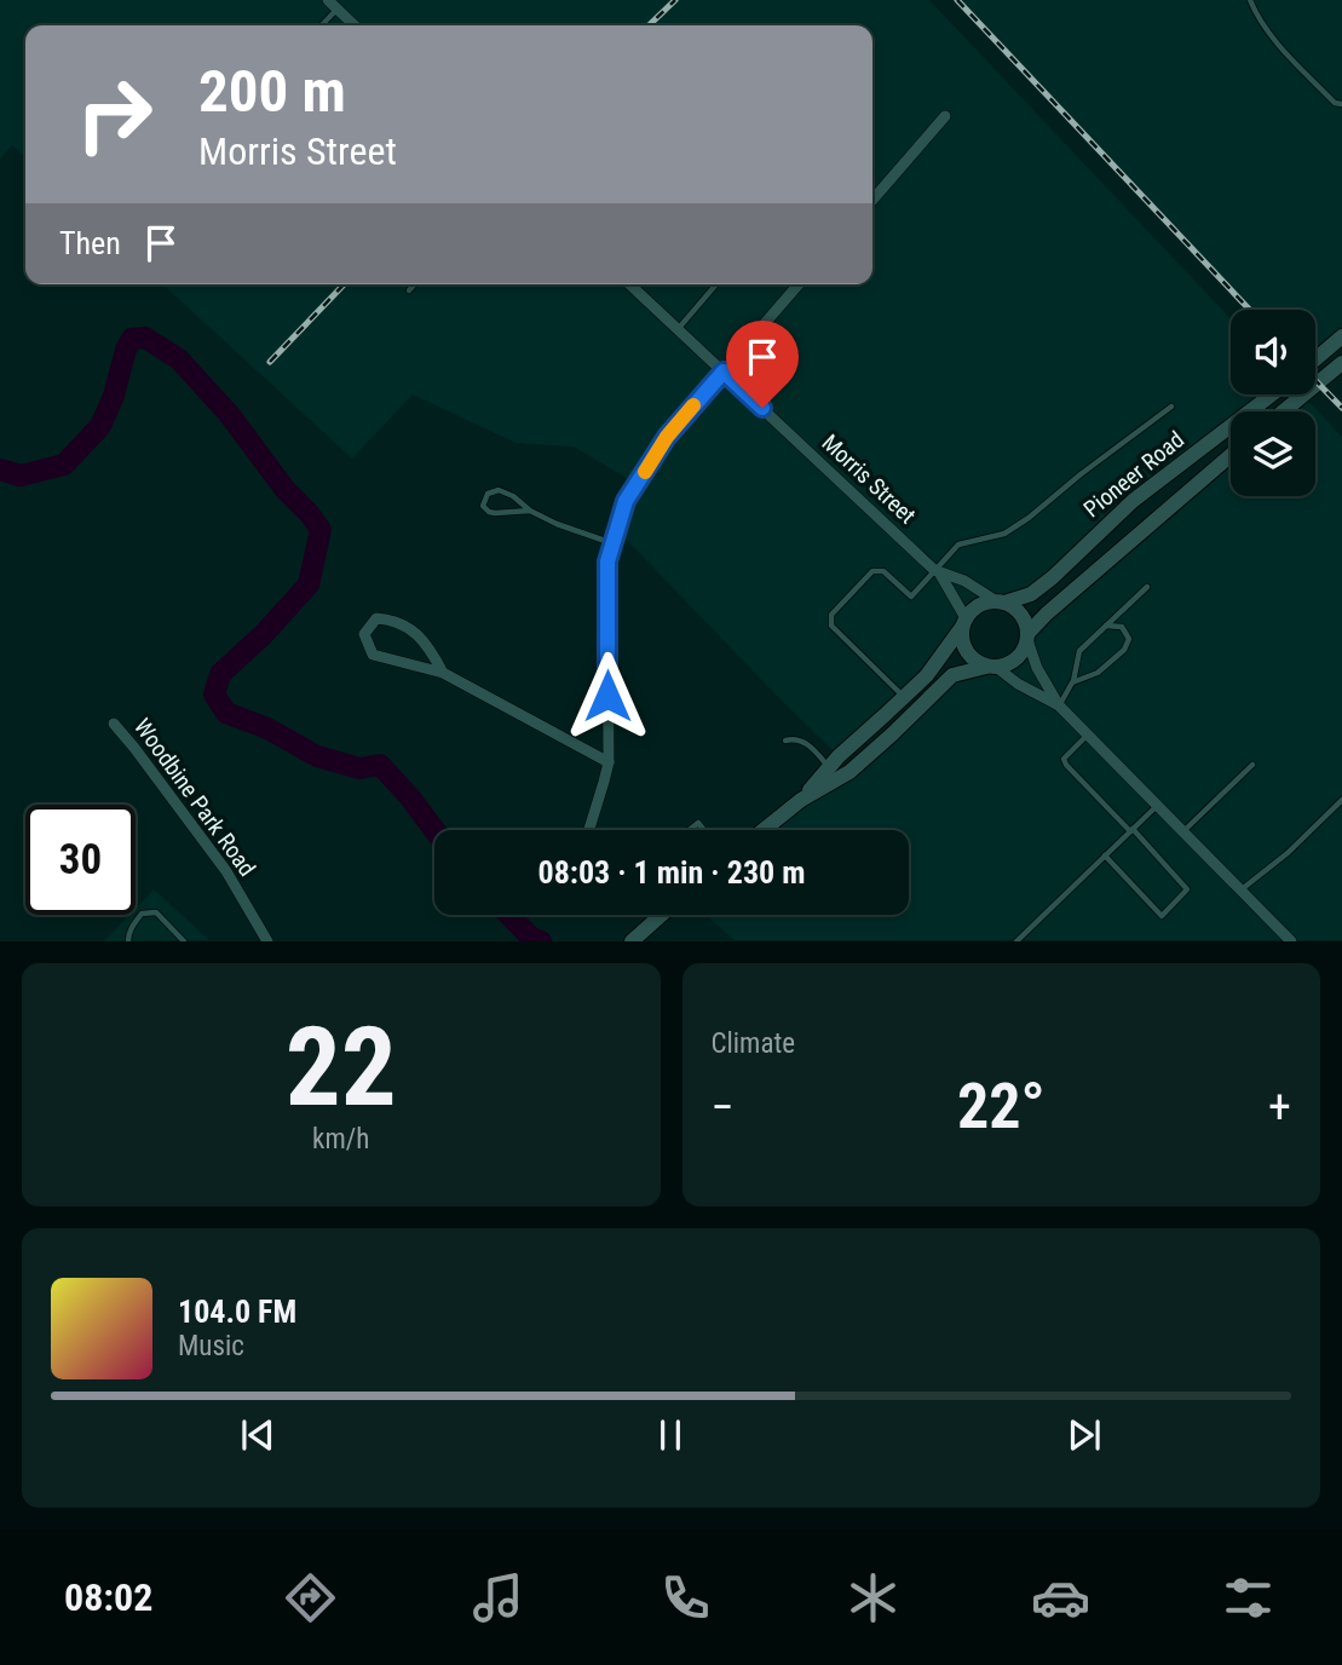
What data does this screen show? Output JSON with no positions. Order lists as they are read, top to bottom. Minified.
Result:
{"streets":{"main road":["Pioneer Road"],"street":["Morris Street","Woodbine Park Road"]},"crossings":[["Pioneer Road","Morris Street"]],"page":{"turn":["200 m","Morris Street"],"then":"Then","limit":"30","trip":"08:03 · 1 min · 230 m","tile":[["22","km/h"],"Climate"],"heat":["−","22°","+"],"song":["104.0 FM","Music"],"tabs":"08:02"}}
